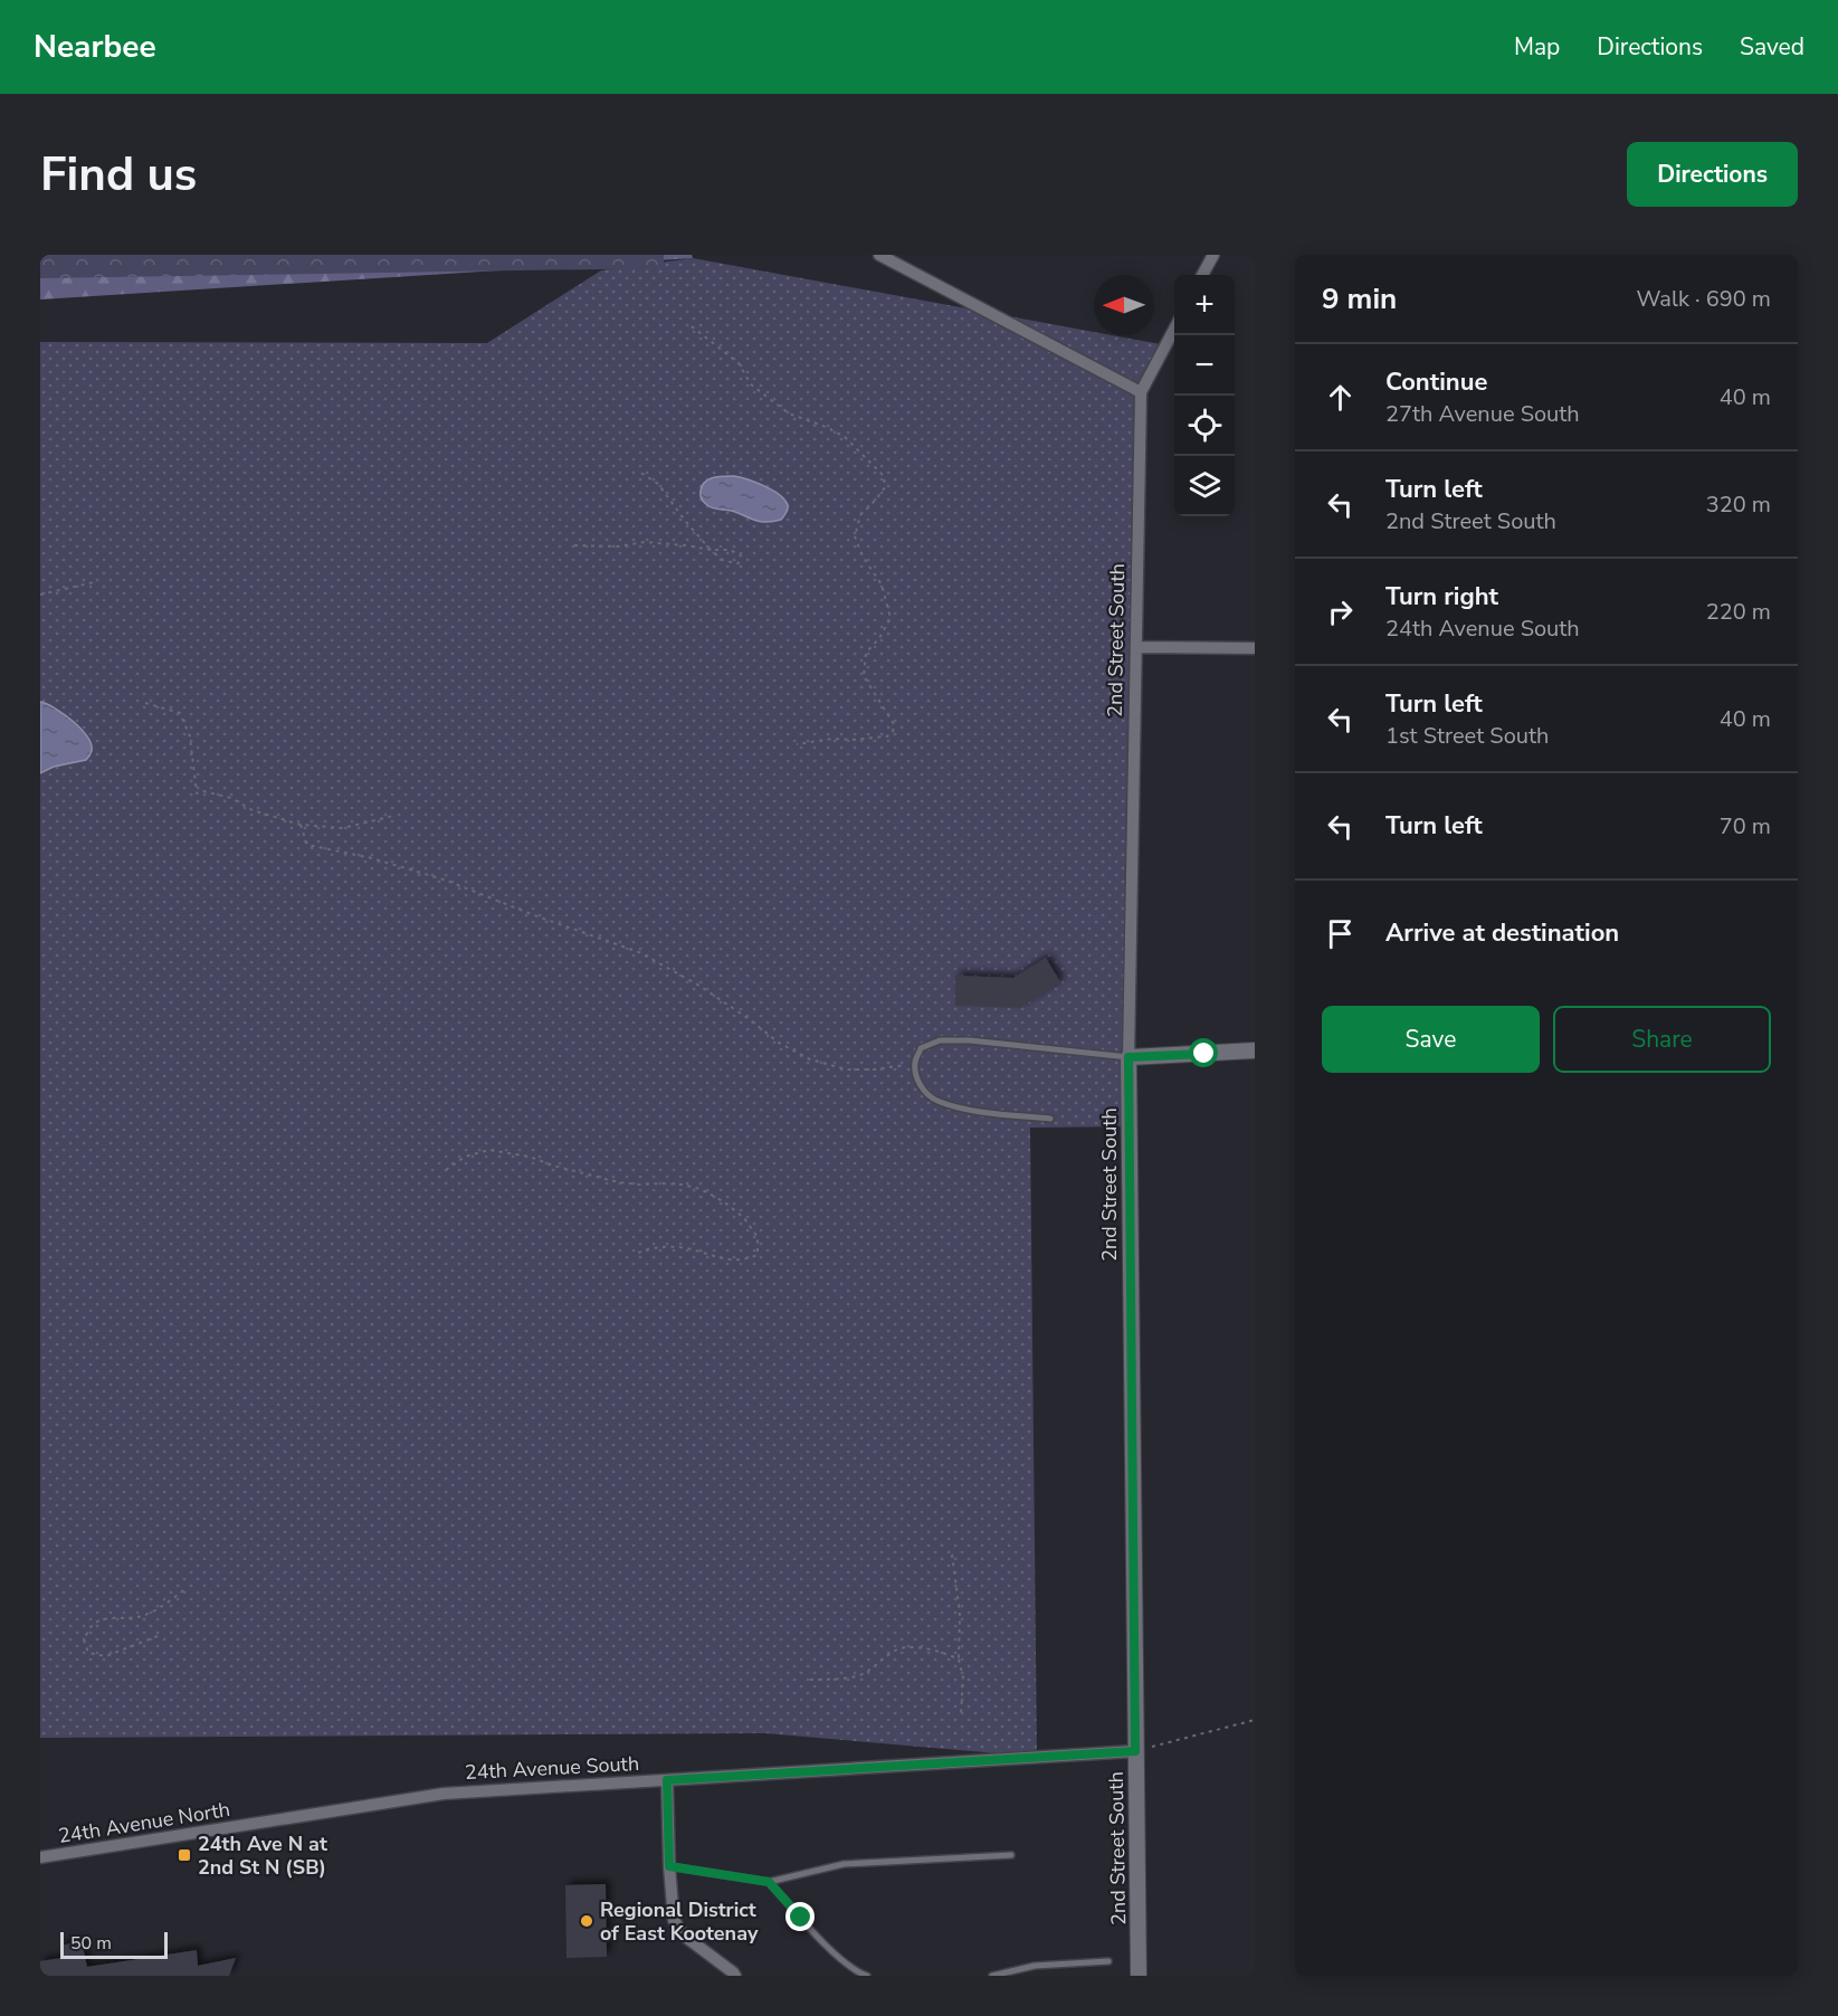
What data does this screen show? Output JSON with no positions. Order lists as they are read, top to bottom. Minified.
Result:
{"streets":{"street":["2nd Street South","24th Avenue South","24th Avenue North"]},"crossings":[["2nd Street South","24th Avenue South"],["24th Avenue South","24th Avenue North"]],"places":{"transit":["24th Ave N at 2nd St N (SB)"],"other":["Regional District of East Kootenay"]},"scale_bar":"50 m","north":"left","page":{"header":"Nearbee","nav":["Map","Directions","Saved"],"buttons":["Directions",["Save","Share"]],"title":"Find us","heading":["9 min","Walk · 690 m"],"map_buttons":["+","−"],"list":[["Continue","27th Avenue South","40 m"],["Turn left","2nd Street South","320 m"],["Turn right","24th Avenue South","220 m"],["Turn left","1st Street South","40 m"],["Turn left","70 m"],"Arrive at destination"],"scale":"50 m"}}
